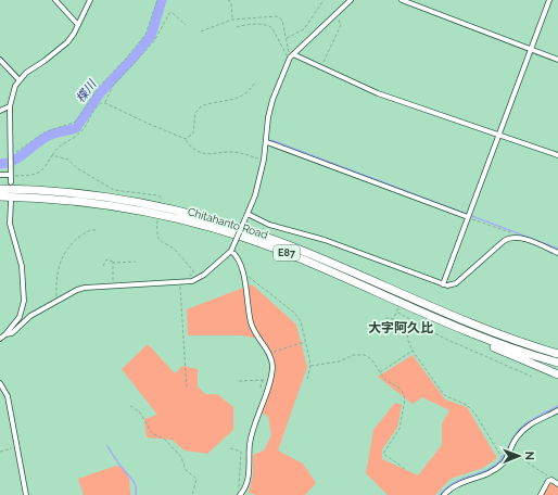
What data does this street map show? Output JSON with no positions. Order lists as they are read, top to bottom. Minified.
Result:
{"streets":{"highway":["Chitahanto Road","E87"]},"districts":["大字阿久比"],"water":["楪川"],"north":"right"}
